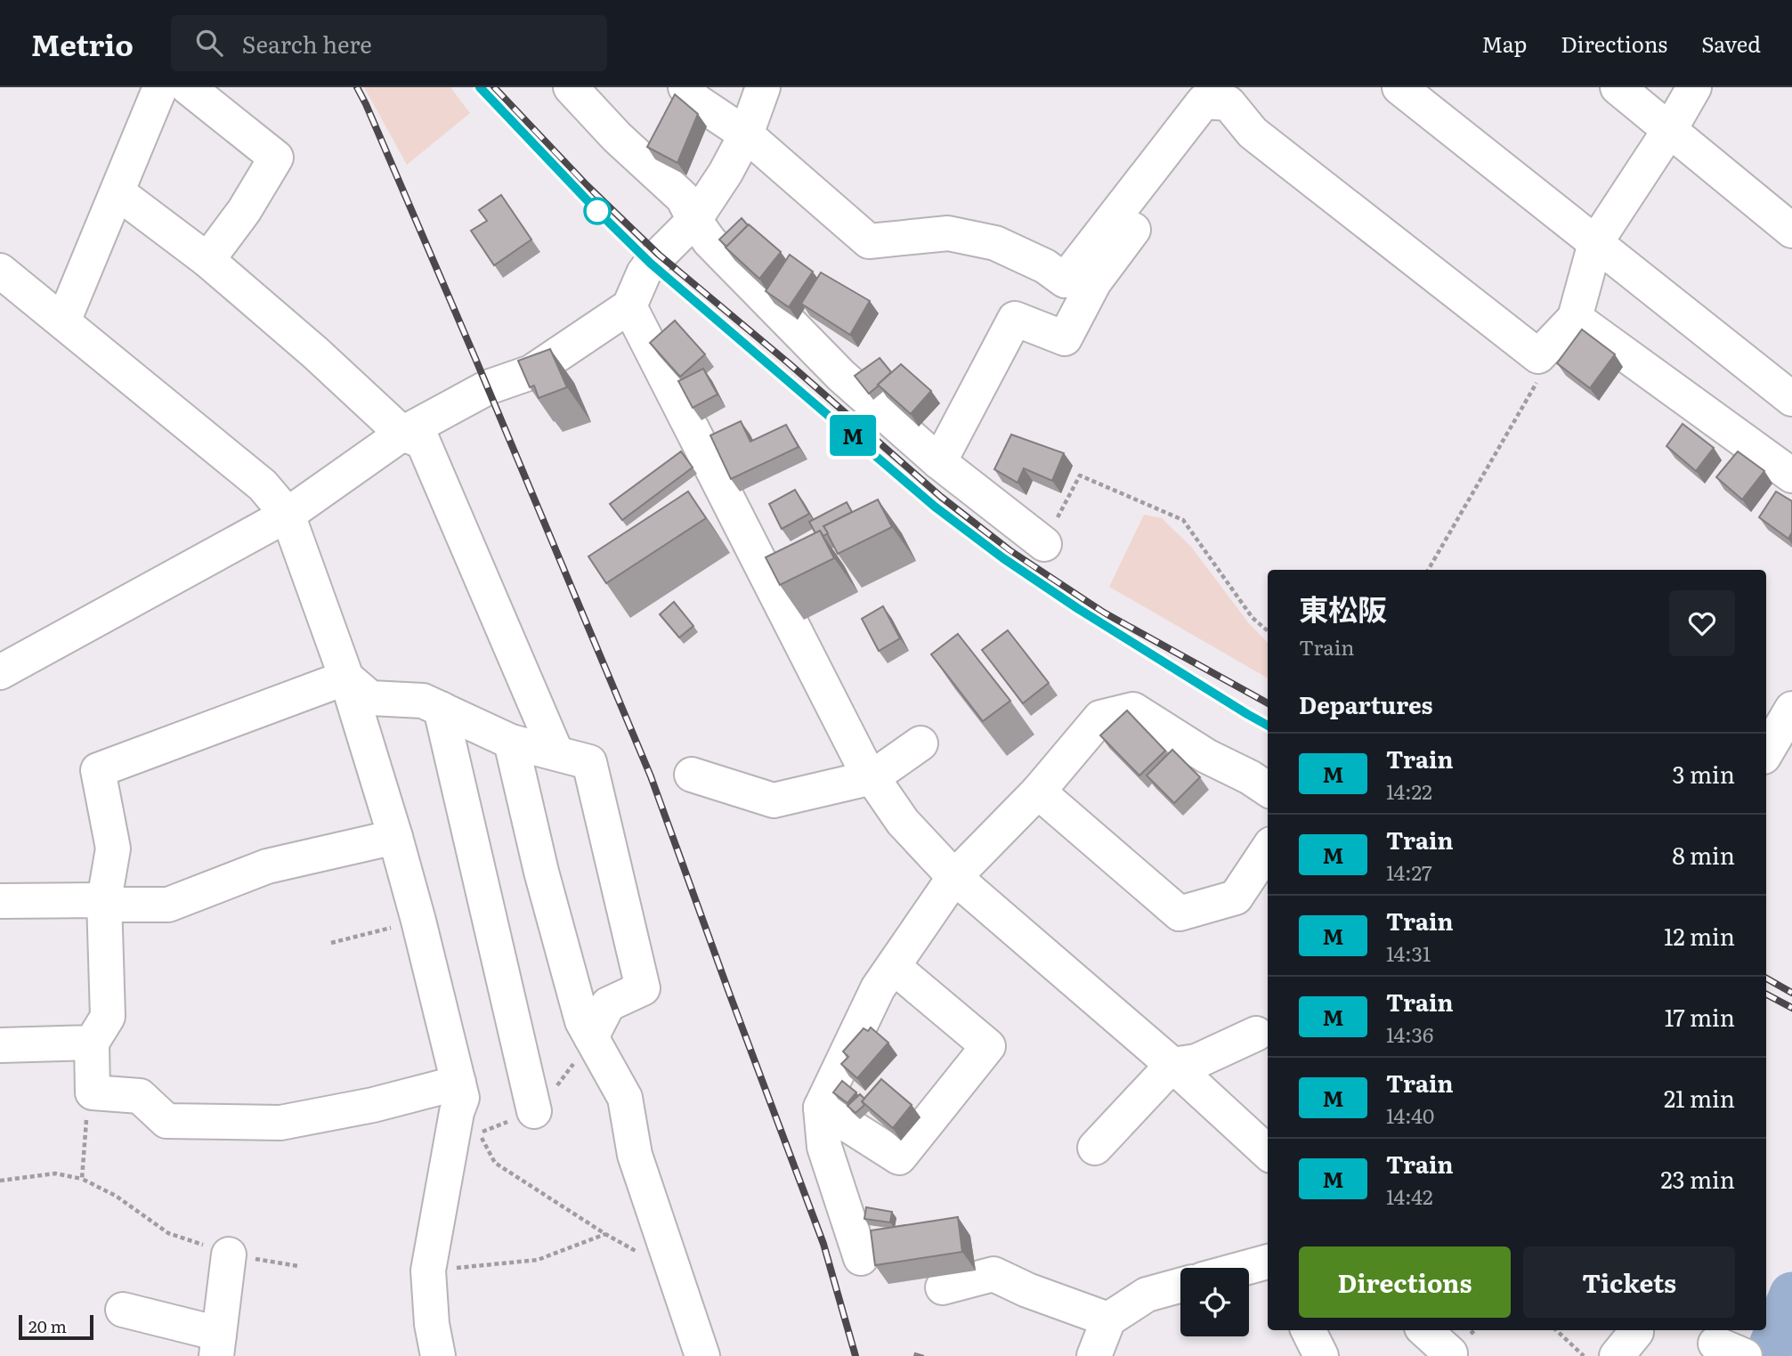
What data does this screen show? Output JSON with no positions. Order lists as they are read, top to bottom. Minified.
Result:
{"scale_bar":"20 m","page":{"header":"Metrio","search":"Search here","nav":["Map","Directions","Saved"],"on_map":"M","heading":[["東松阪","Train"],"Departures"],"list":[{"mark":"M","name":"Train","note":"14:22","value":"3 min"},{"mark":"M","name":"Train","note":"14:27","value":"8 min"},{"mark":"M","name":"Train","note":"14:31","value":"12 min"},{"mark":"M","name":"Train","note":"14:36","value":"17 min"},{"mark":"M","name":"Train","note":"14:40","value":"21 min"},{"mark":"M","name":"Train","note":"14:42","value":"23 min"}],"buttons":["Directions","Tickets"],"scale":"20 m"}}
